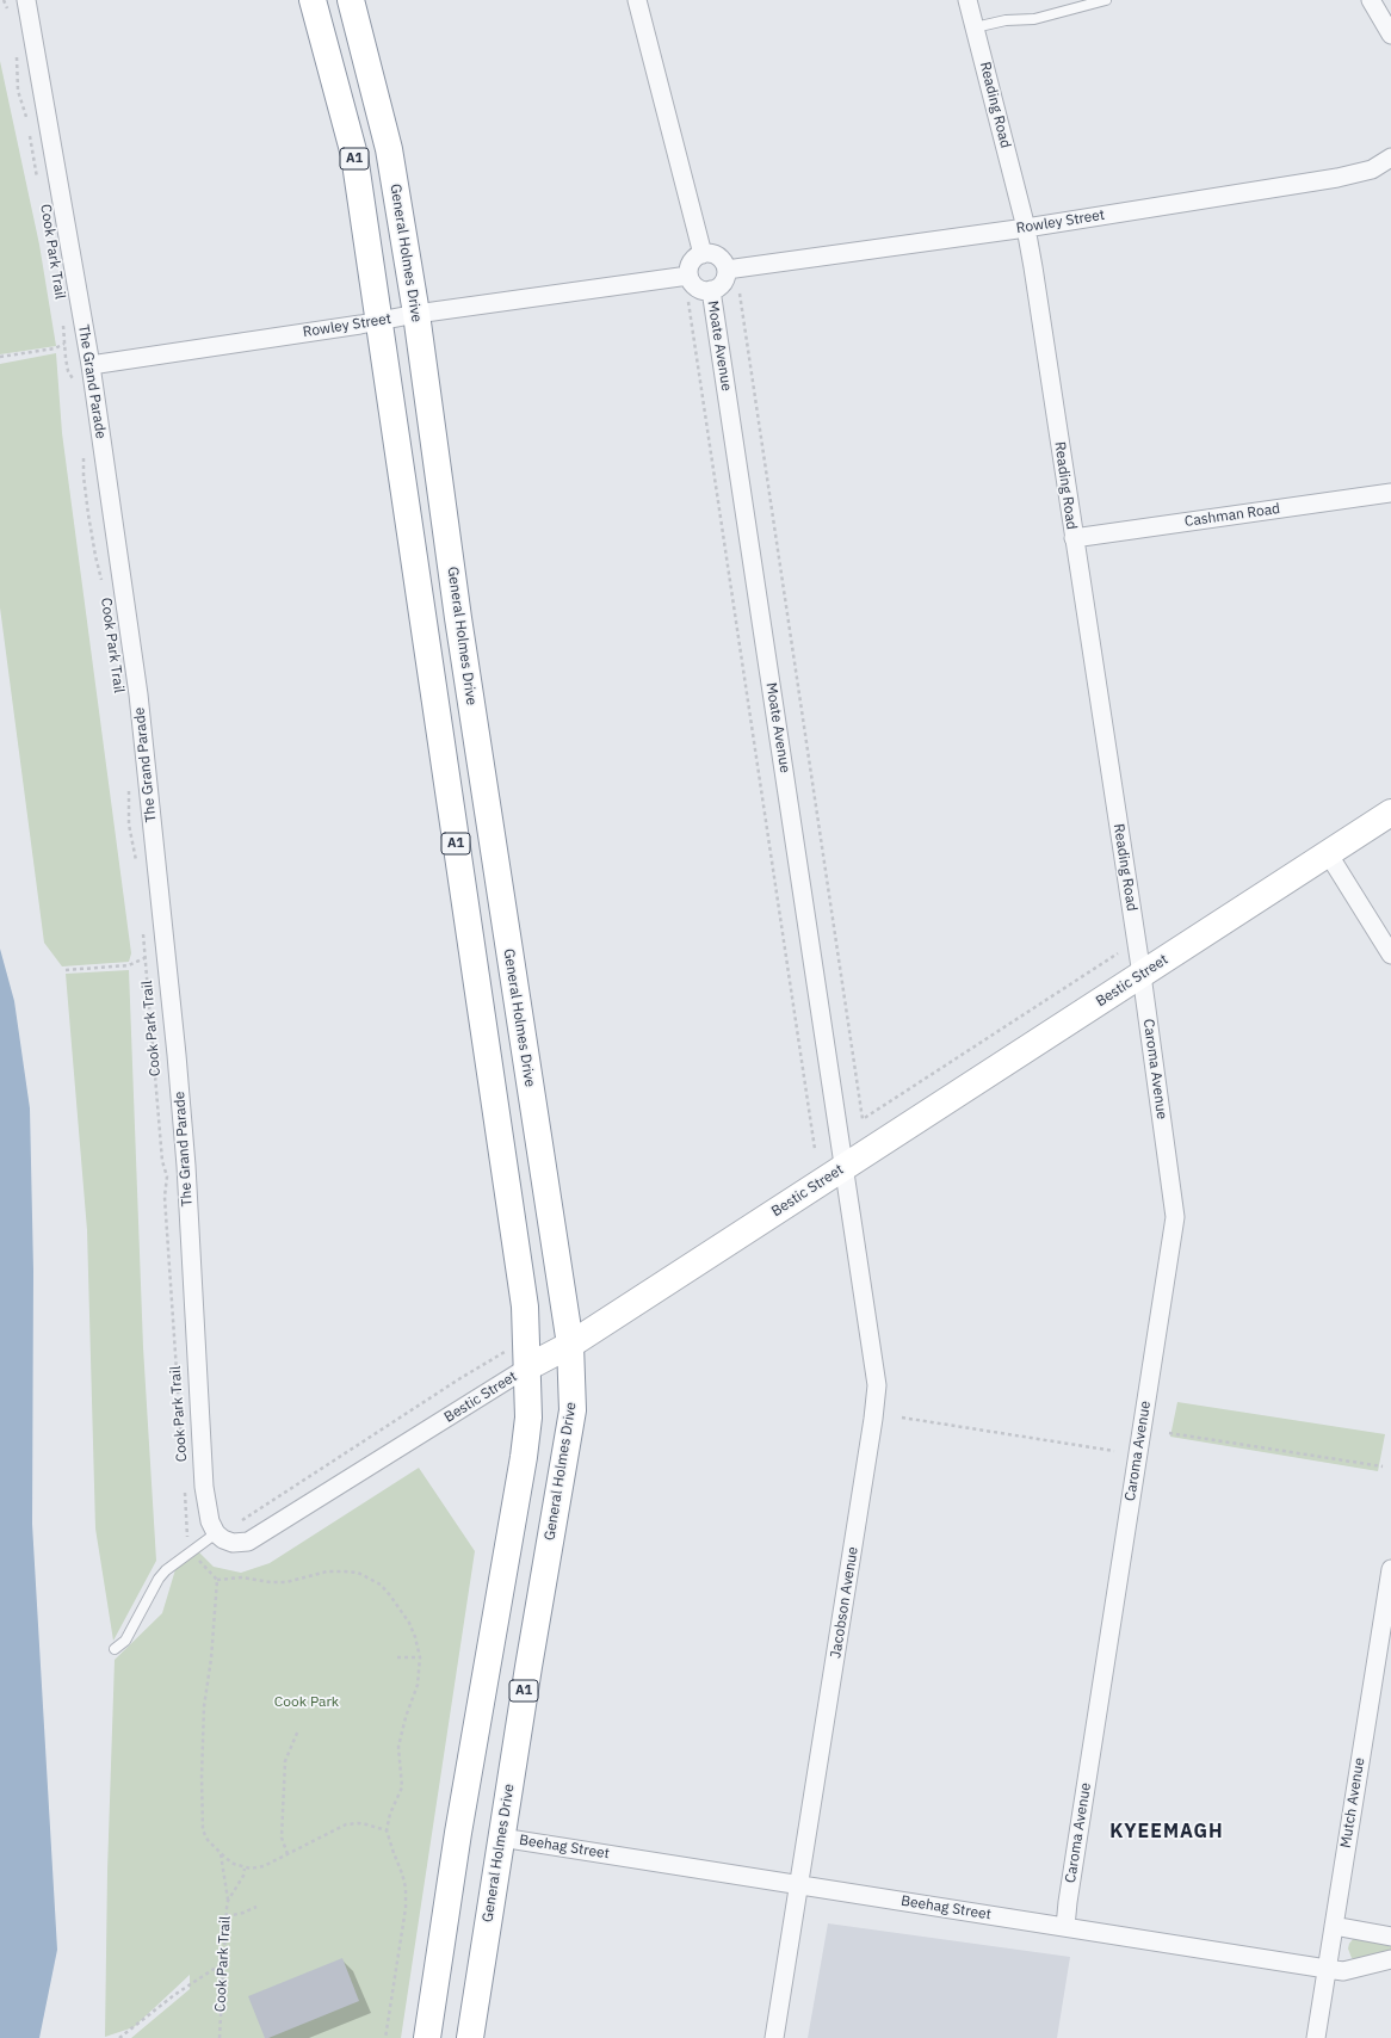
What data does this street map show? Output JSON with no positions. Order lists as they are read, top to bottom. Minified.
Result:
{"streets":{"main road":["A1","General Holmes Drive","Bestic Street"],"street":["Reading Road","Rowley Street","Moate Avenue","The Grand Parade","Cashman Road","Caroma Avenue","Jacobson Avenue","Mutch Avenue","Beehag Street"],"path":["Cook Park Trail"]},"crossings":[["Reading Road","Rowley Street"],["Reading Road","Cashman Road"],["Reading Road","Bestic Street"],["Reading Road","Caroma Avenue"],["A1","Rowley Street"],["A1","Bestic Street"],["Rowley Street","General Holmes Drive"],["Rowley Street","Moate Avenue"],["Rowley Street","The Grand Parade"],["General Holmes Drive","Bestic Street"],["General Holmes Drive","Beehag Street"],["Moate Avenue","Bestic Street"],["Moate Avenue","Jacobson Avenue"],["The Grand Parade","Bestic Street"],["Bestic Street","Caroma Avenue"],["Bestic Street","Jacobson Avenue"],["Caroma Avenue","Beehag Street"],["Jacobson Avenue","Beehag Street"],["Mutch Avenue","Beehag Street"]],"districts":["KYEEMAGH"],"parks":["Cook Park"]}
